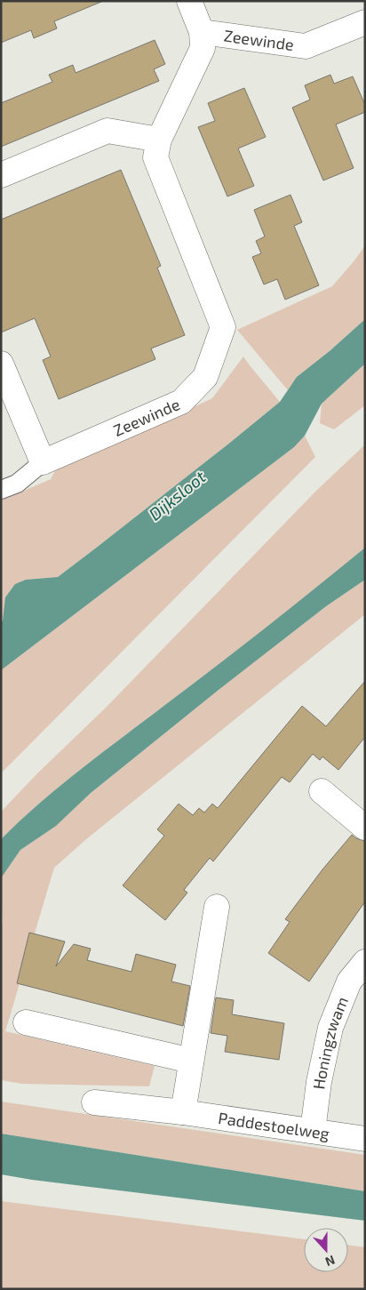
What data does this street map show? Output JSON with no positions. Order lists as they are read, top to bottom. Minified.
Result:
{"streets":{"street":["Zeewinde","Honingzwam","Paddestoelweg"]},"crossings":[["Honingzwam","Paddestoelweg"]],"water":["Dijksloot"],"north":"bottom"}
